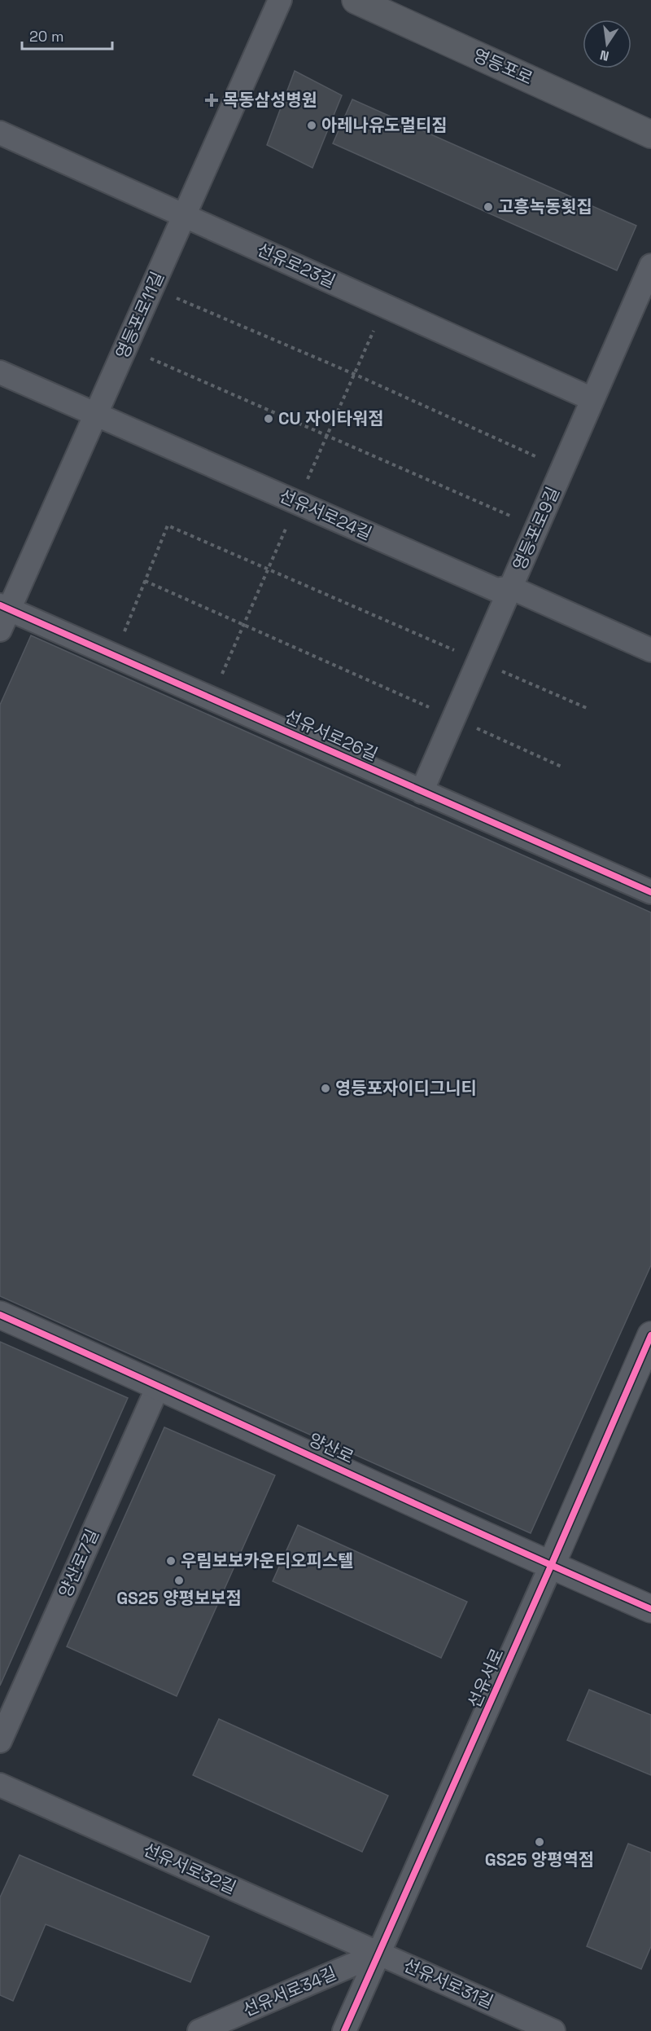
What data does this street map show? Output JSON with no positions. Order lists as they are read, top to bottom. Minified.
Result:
{"streets":{"main road":["영등포로"],"street":["선유로23길","영등포로11길","선유서로24길","영등포로9길","선유서로26길","양산로","양산로7길","선유서로","선유서로32길","선유서로31길","선유서로34길"]},"crossings":[["선유로23길","영등포로11길"],["선유로23길","영등포로9길"],["영등포로11길","선유서로24길"],["영등포로11길","선유서로26길"],["선유서로24길","영등포로9길"],["영등포로9길","선유서로26길"],["양산로","양산로7길"],["양산로","선유서로"],["선유서로","선유서로32길"],["선유서로","선유서로31길"],["선유서로","선유서로34길"],["선유서로32길","선유서로31길"],["선유서로32길","선유서로34길"],["선유서로31길","선유서로34길"]],"places":{"health":["목동삼성병원"],"other":["아레나유도멀티짐","고흥녹동횟집","CU 자이타워점","영등포자이디그니티","우림보보카운티오피스텔","GS25 양평보보점","GS25 양평역점"]},"scale_bar":"20 m","north":"bottom"}
